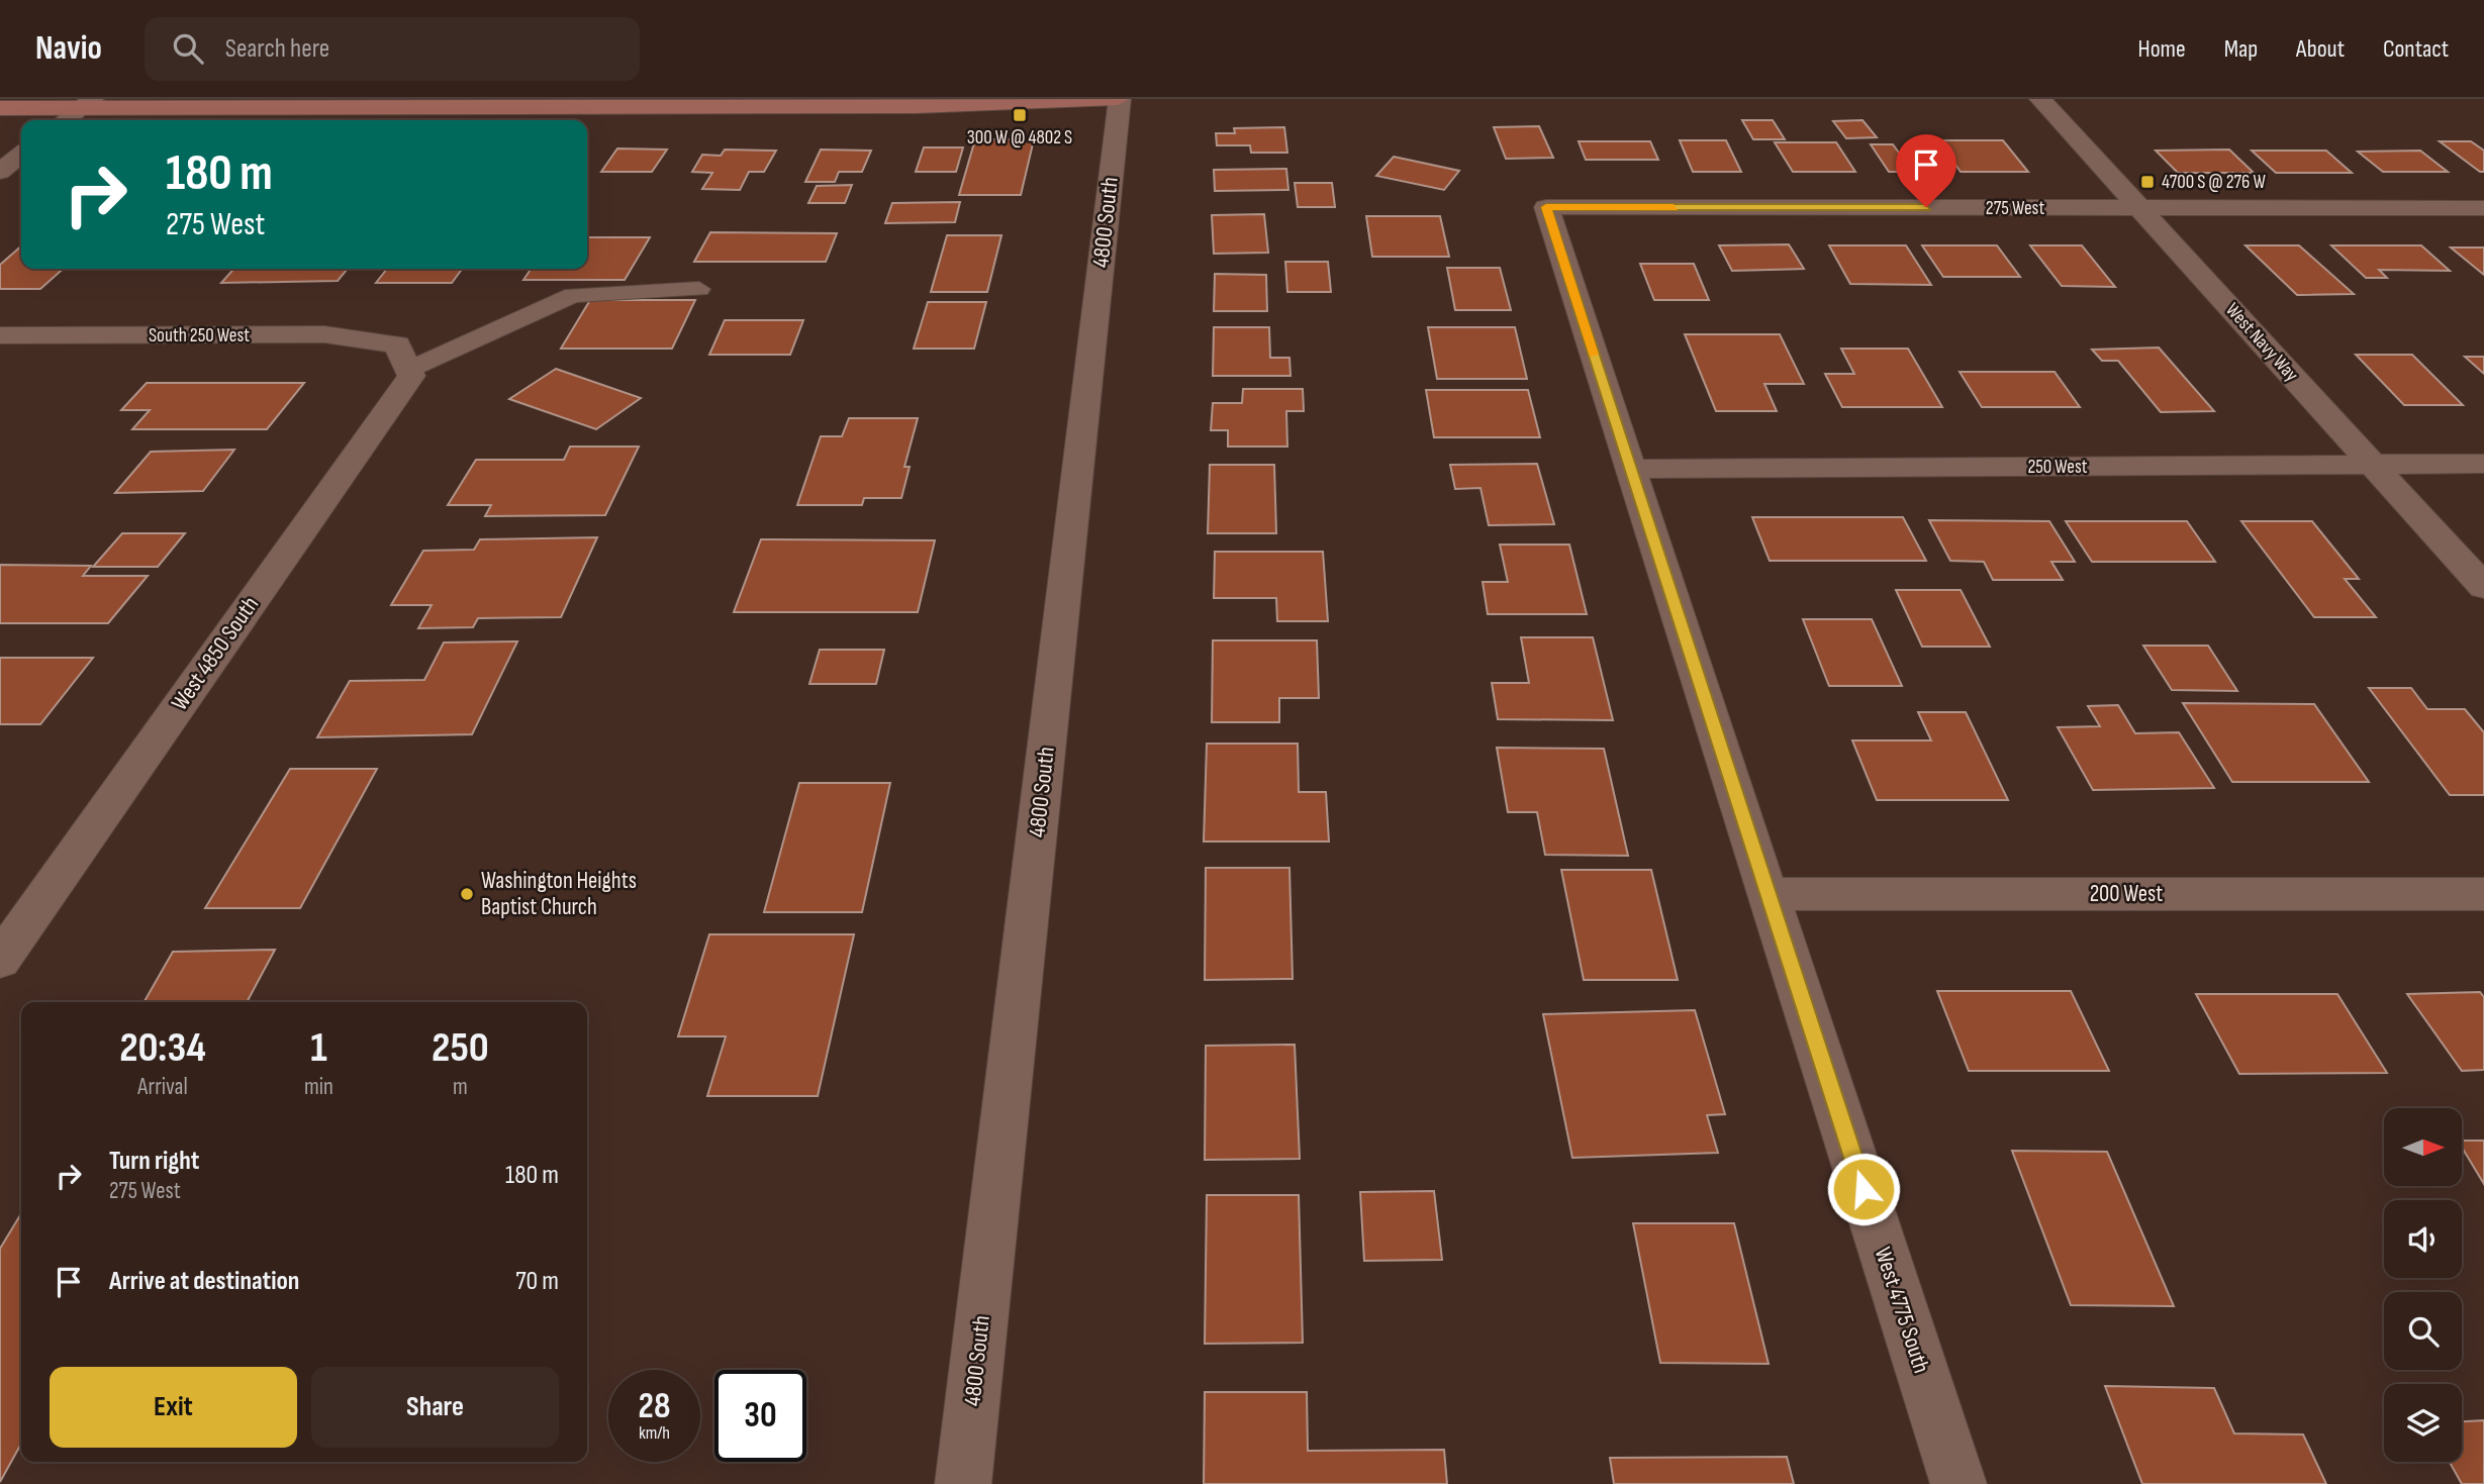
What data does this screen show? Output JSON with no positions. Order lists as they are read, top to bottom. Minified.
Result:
{"streets":{"street":["275 West","4800 South","South 250 West","West Navy Way","250 West","West 4850 South","200 West","West 4775 South"]},"crossings":[["275 West","West Navy Way"],["275 West","West 4775 South"],["South 250 West","West 4850 South"],["West Navy Way","250 West"],["250 West","West 4775 South"],["200 West","West 4775 South"]],"places":{"transit":["300 W @ 4802 S","4700 S @ 276 W"],"other":["Washington Heights Baptist Church"]},"north":"right","page":{"header":"Navio","search":"Search here","nav":["Home","Map","About","Contact"],"turn":["180 m","275 West"],"eta":["20:34","Arrival","1","min","250","m"],"list":[{"name":"Turn right","note":"275 West","value":"180 m"},{"name":"Arrive at destination","value":"70 m"}],"buttons":["Exit","Share"],"speed":"28 km/h","limit":"30"}}
